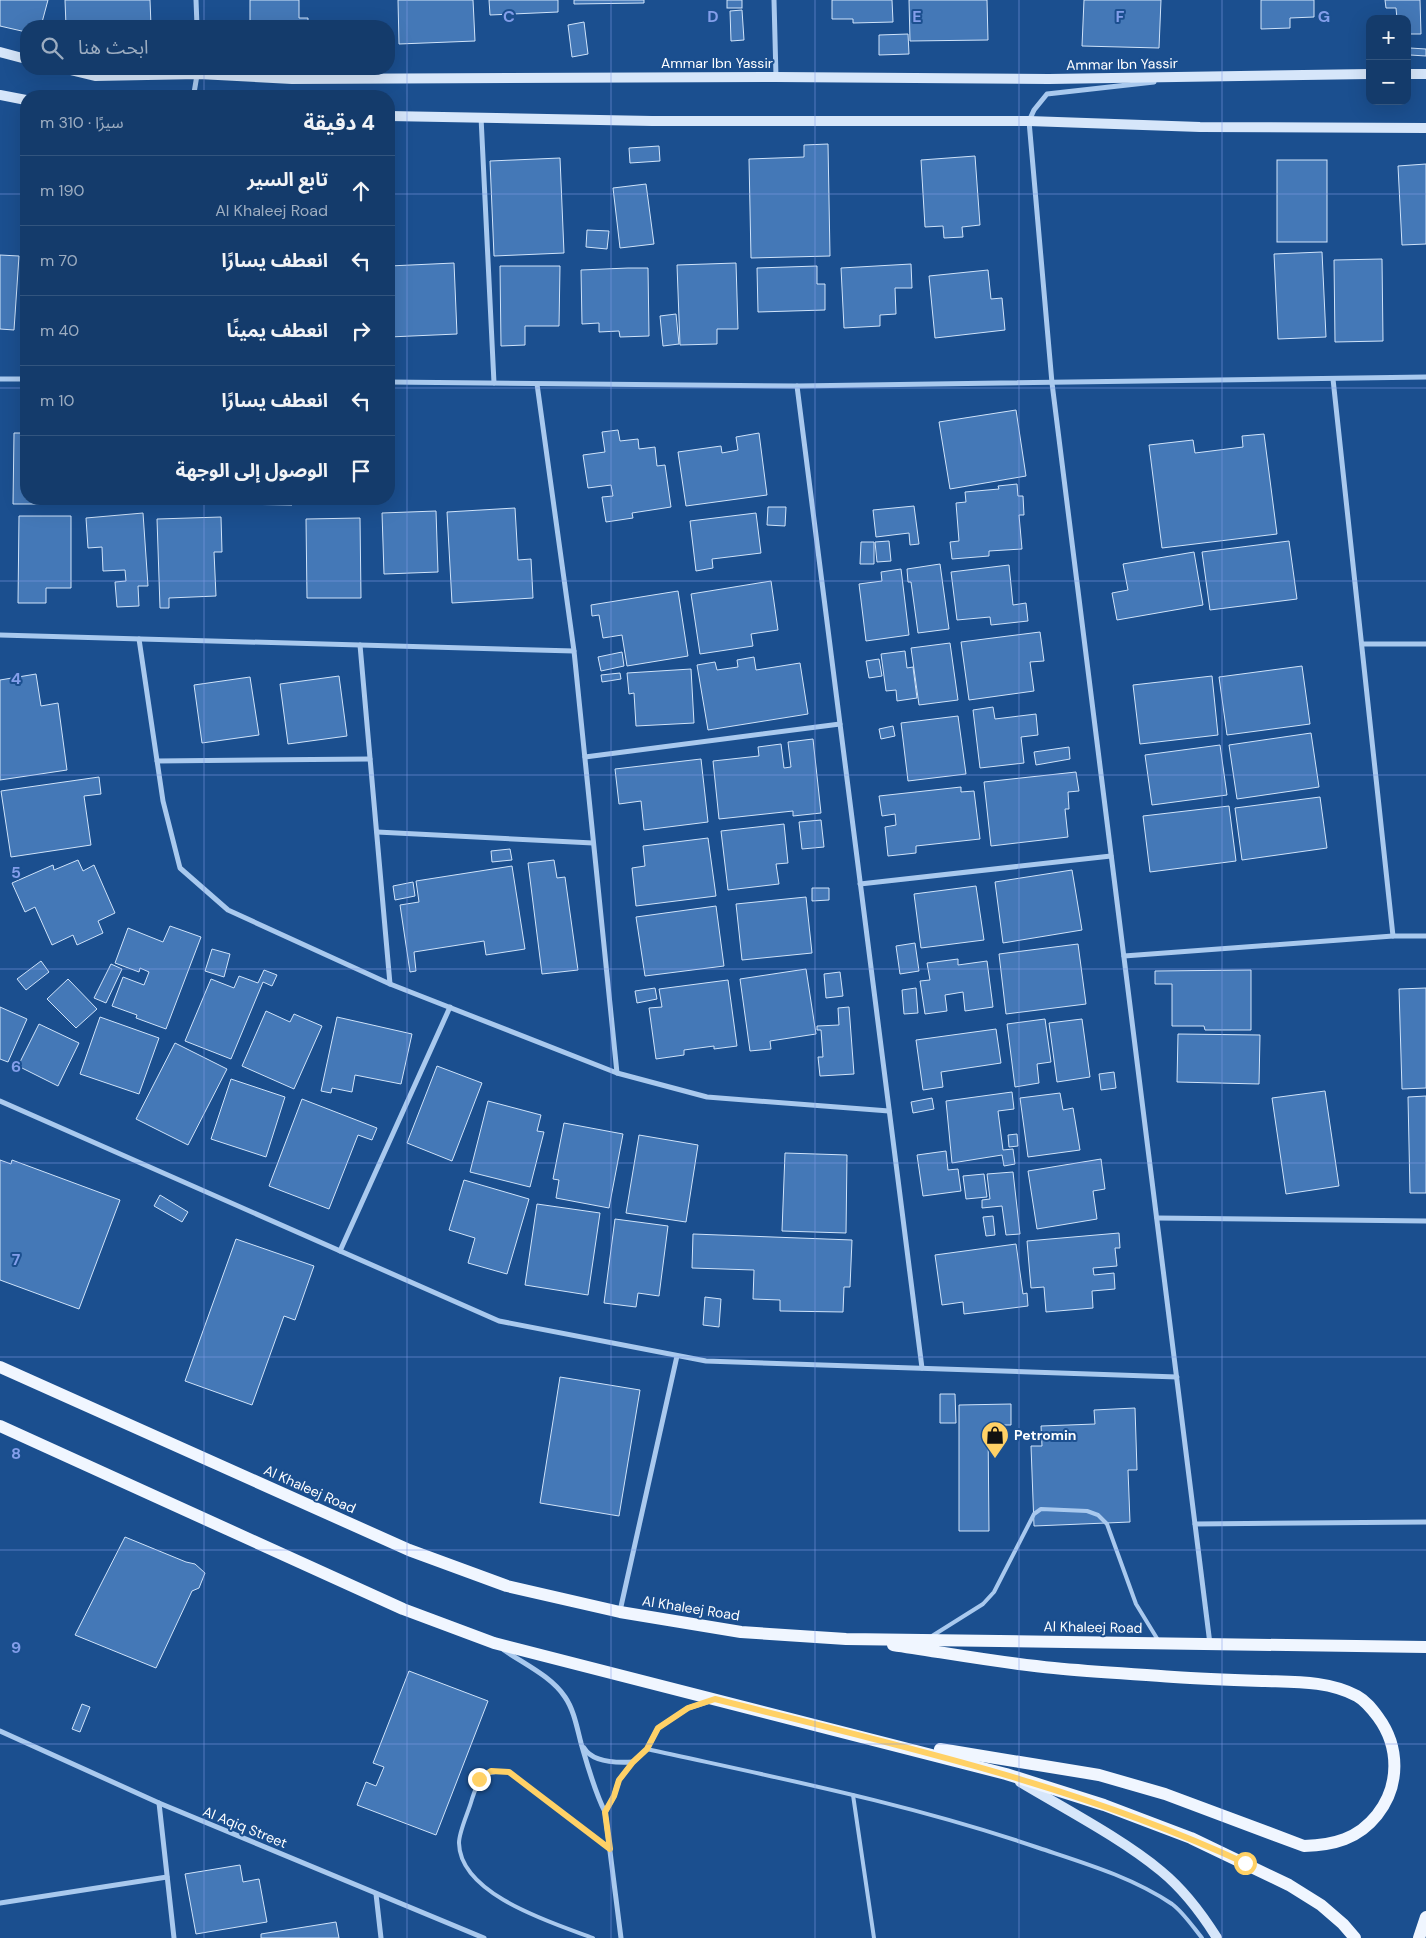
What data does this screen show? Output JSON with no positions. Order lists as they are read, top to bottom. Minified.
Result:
{"streets":{"main road":["Al Khaleej Road"],"street":["Ammar Ibn Yassir","Al Aqiq Street"]},"places":{"shop":["Petromin"]},"page":{"map_buttons":["+","−"],"search":"ابحث هنا","heading":["4 دقيقة","سيرًا · 310 m"],"list":[["تابع السير","Al Khaleej Road","190 m"],["انعطف يسارًا","70 m"],["انعطف يمينًا","40 m"],["انعطف يسارًا","10 m"],"الوصول إلى الوجهة"]},"grid":{"columns":["C","D","E","F","G"],"rows":["4","5","6","7","8","9"]}}
